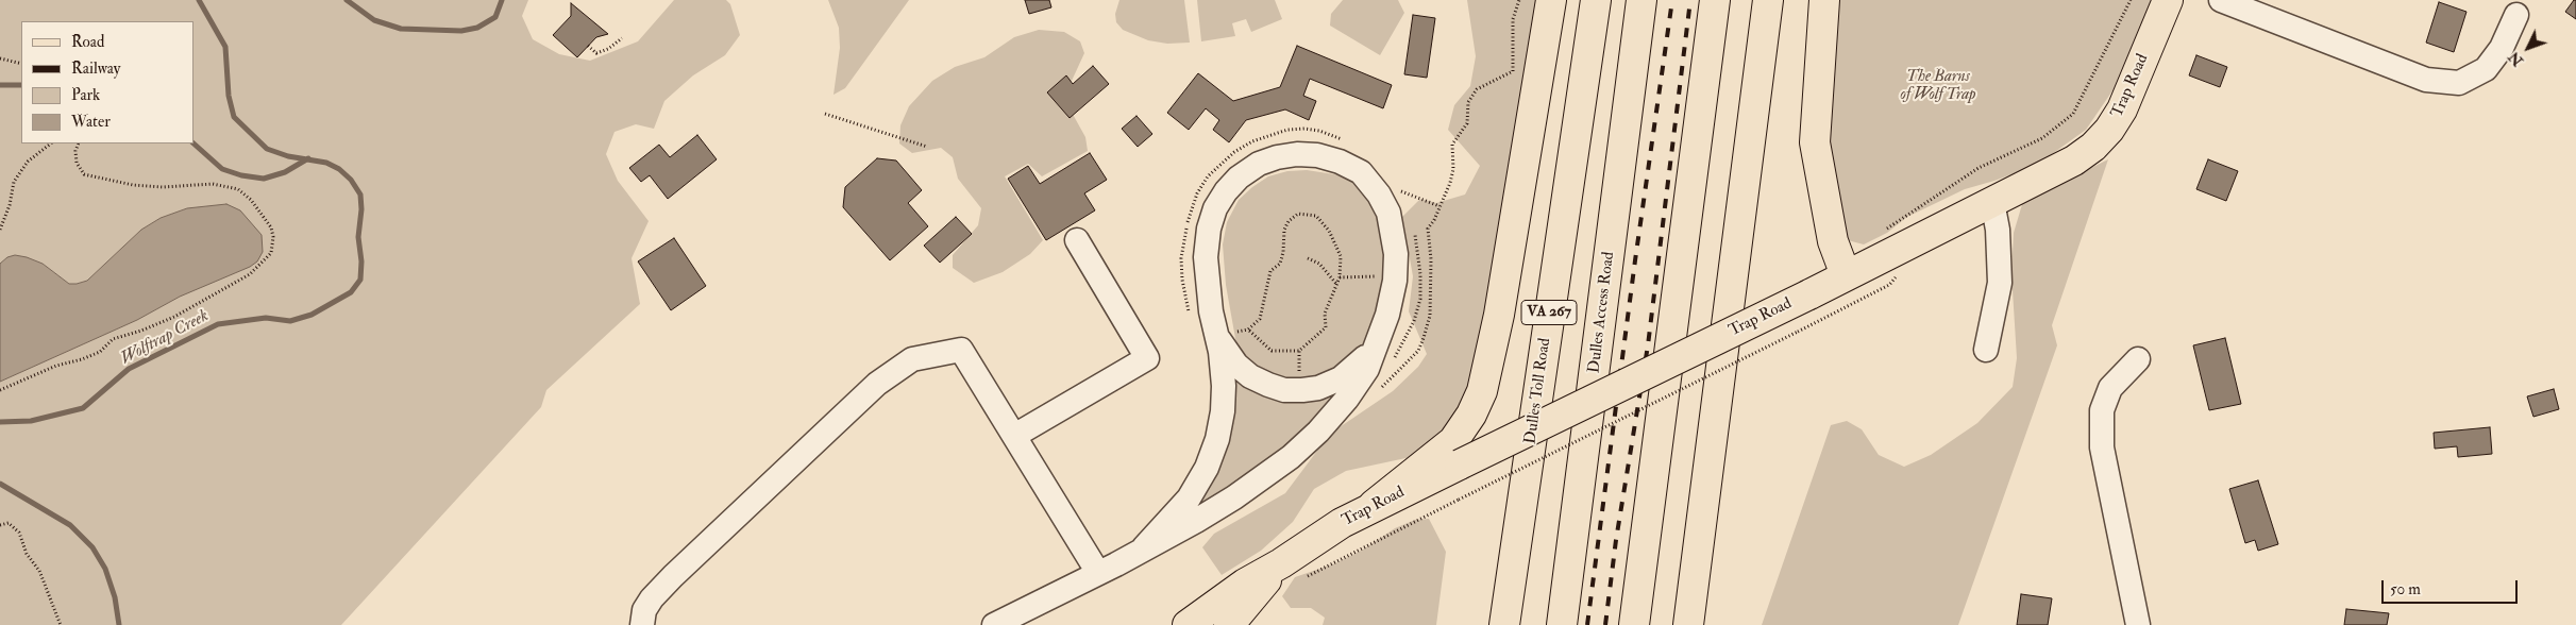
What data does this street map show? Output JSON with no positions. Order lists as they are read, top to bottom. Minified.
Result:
{"streets":{"main road":["Trap Road","VA 267","Dulles Access Road","Dulles Toll Road"]},"water":["Wolftrap Creek"],"parks":["The Barns of Wolf Trap"],"legend":["Road","Railway","Park","Water"],"scale_bar":"50 m","north":"bottom left"}
